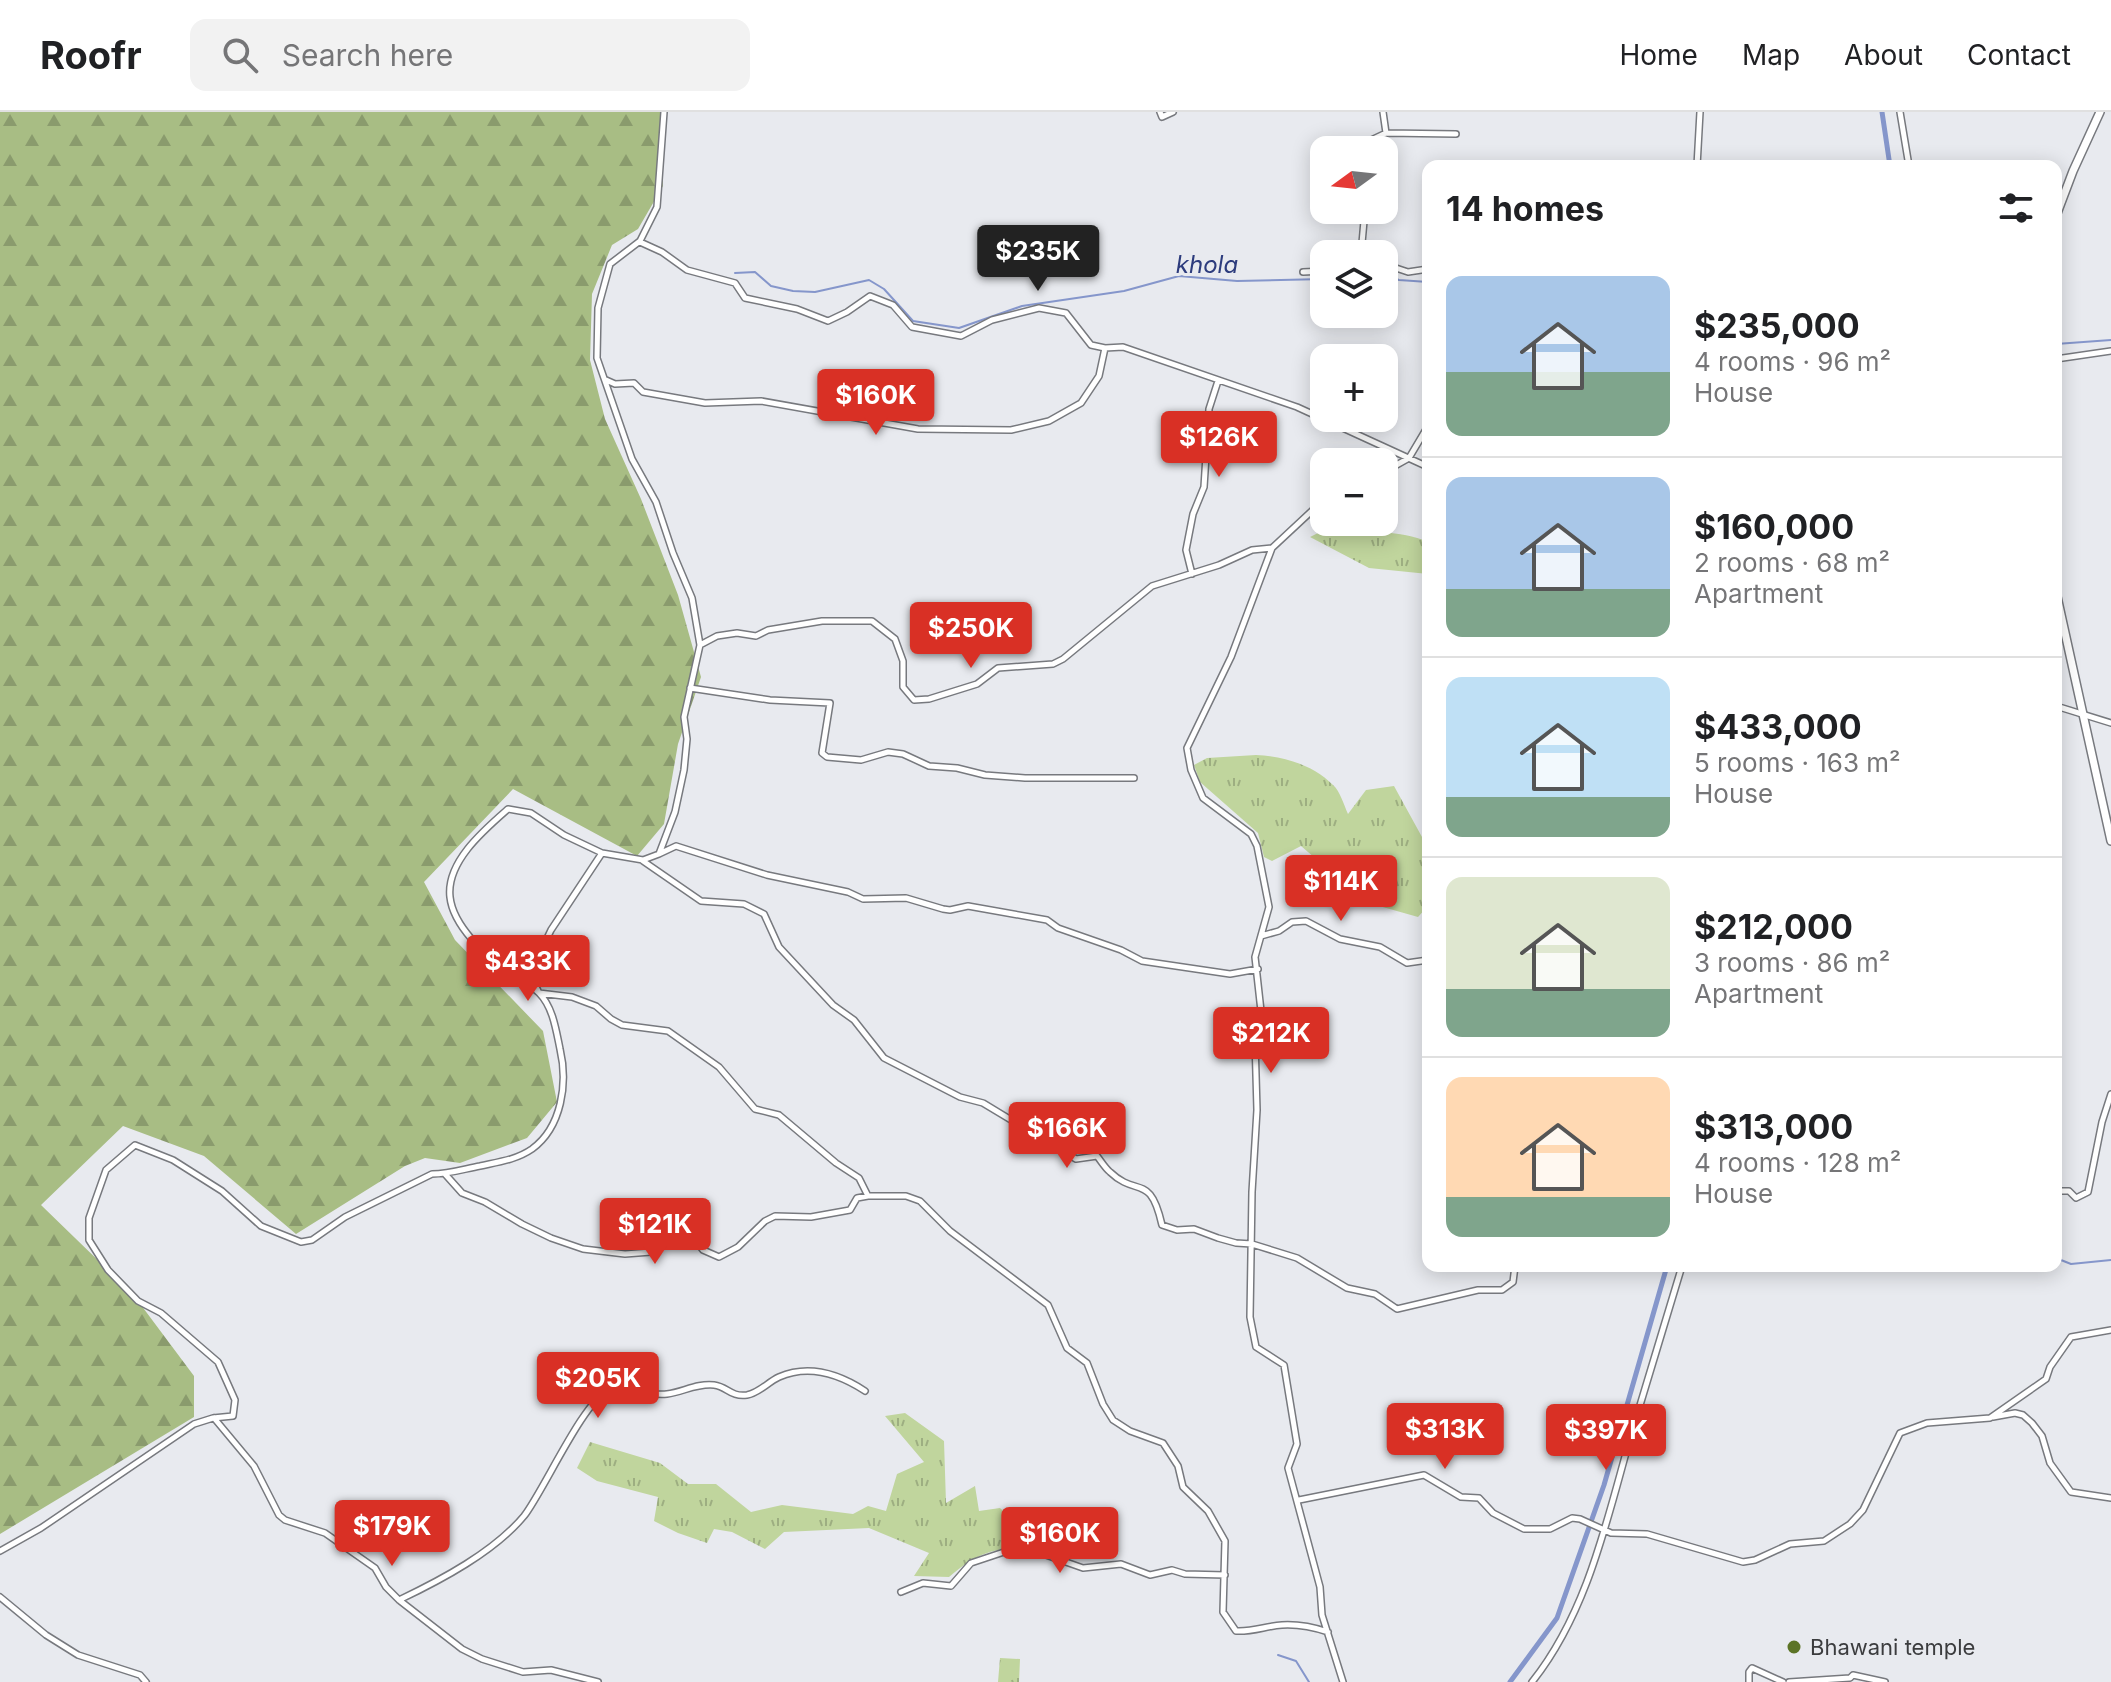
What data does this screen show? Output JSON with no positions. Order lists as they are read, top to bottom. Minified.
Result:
{"water":["khola"],"places":["Bhawani temple"],"north":"left","page":{"header":"Roofr","search":"Search here","nav":["Home","Map","About","Contact"],"map_buttons":["+","−"],"heading":"14 homes","price":["$235K","$160K","$126K","$250K","$114K","$433K","$212K","$166K","$121K","$205K","$313K","$397K","$179K","$160K"],"list":[{"name":"$235,000","note":"4 rooms · 96 m² · House"},{"name":"$160,000","note":"2 rooms · 68 m² · Apartment"},{"name":"$433,000","note":"5 rooms · 163 m² · House"},{"name":"$212,000","note":"3 rooms · 86 m² · Apartment"},{"name":"$313,000","note":"4 rooms · 128 m² · House"}]}}
